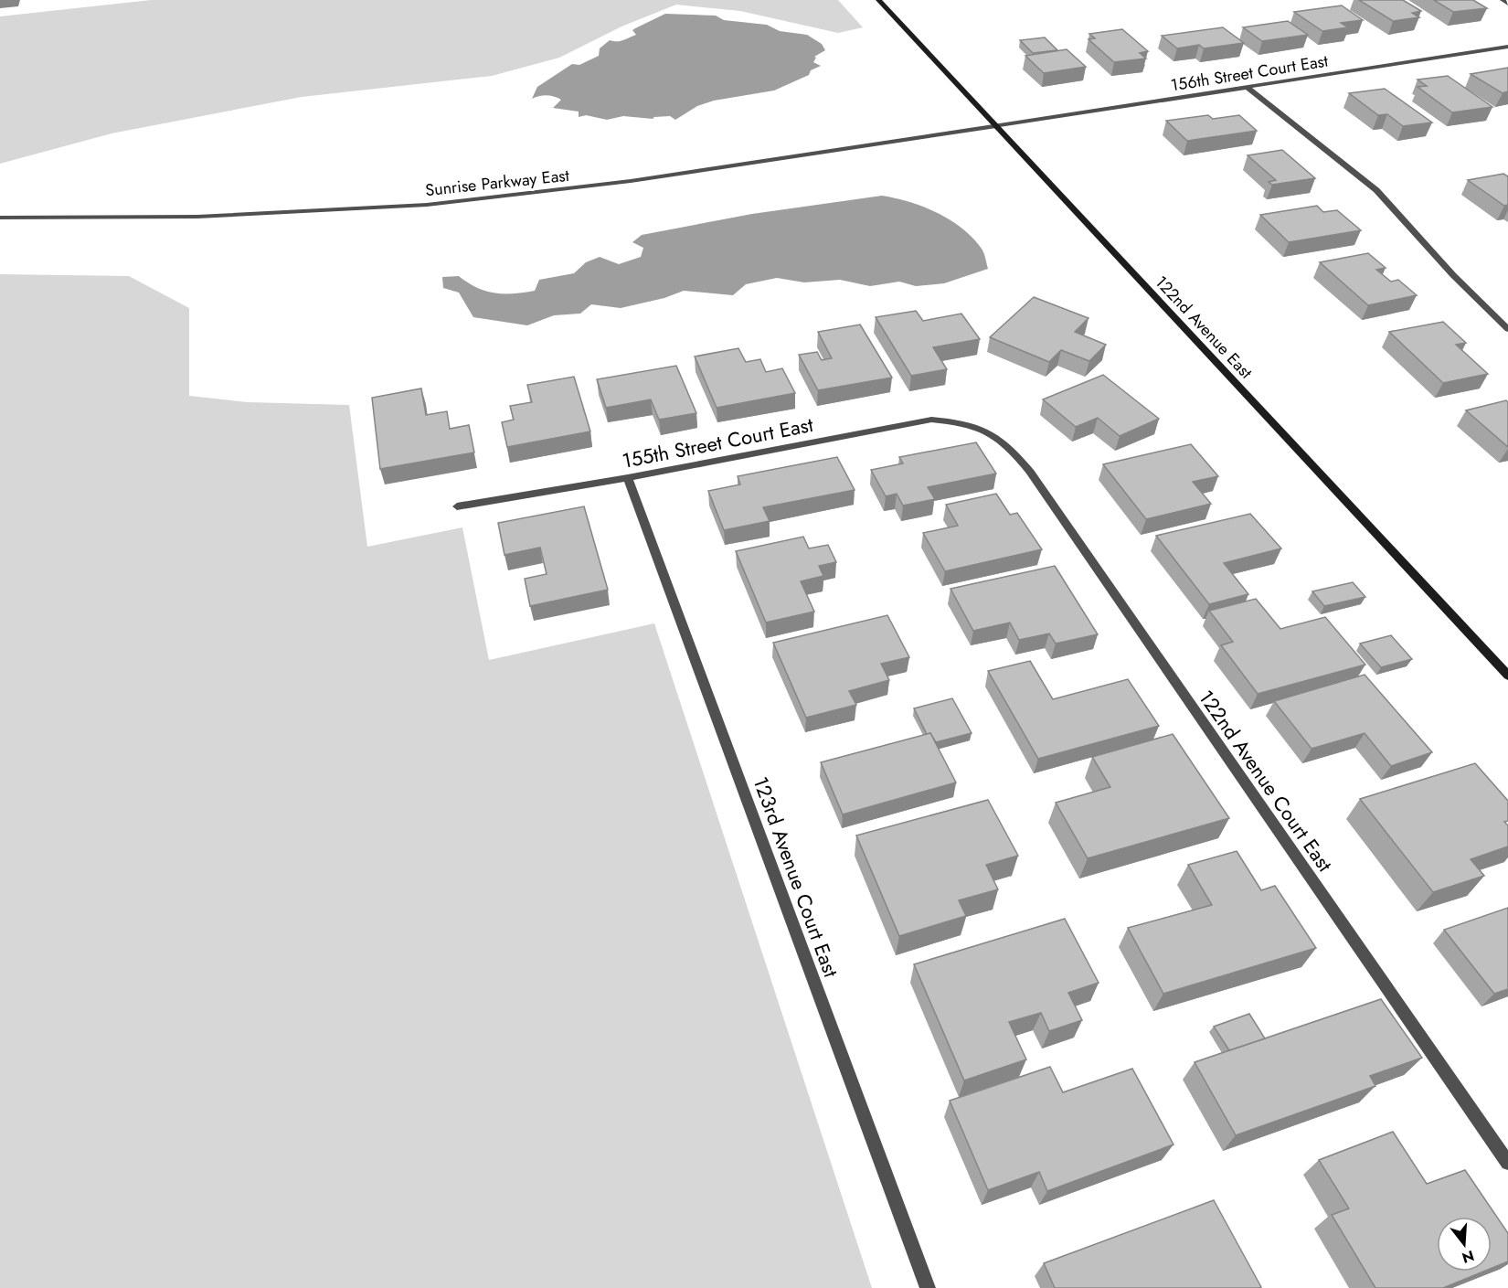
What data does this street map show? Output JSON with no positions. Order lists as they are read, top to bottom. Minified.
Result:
{"streets":{"main road":["122nd Avenue East"],"street":["156th Street Court East","Sunrise Parkway East","155th Street Court East","122nd Avenue Court East","123rd Avenue Court East"]},"crossings":[["156th Street Court East","Sunrise Parkway East"],["156th Street Court East","122nd Avenue East"],["Sunrise Parkway East","122nd Avenue East"],["155th Street Court East","122nd Avenue Court East"],["155th Street Court East","123rd Avenue Court East"]],"north":"bottom"}
